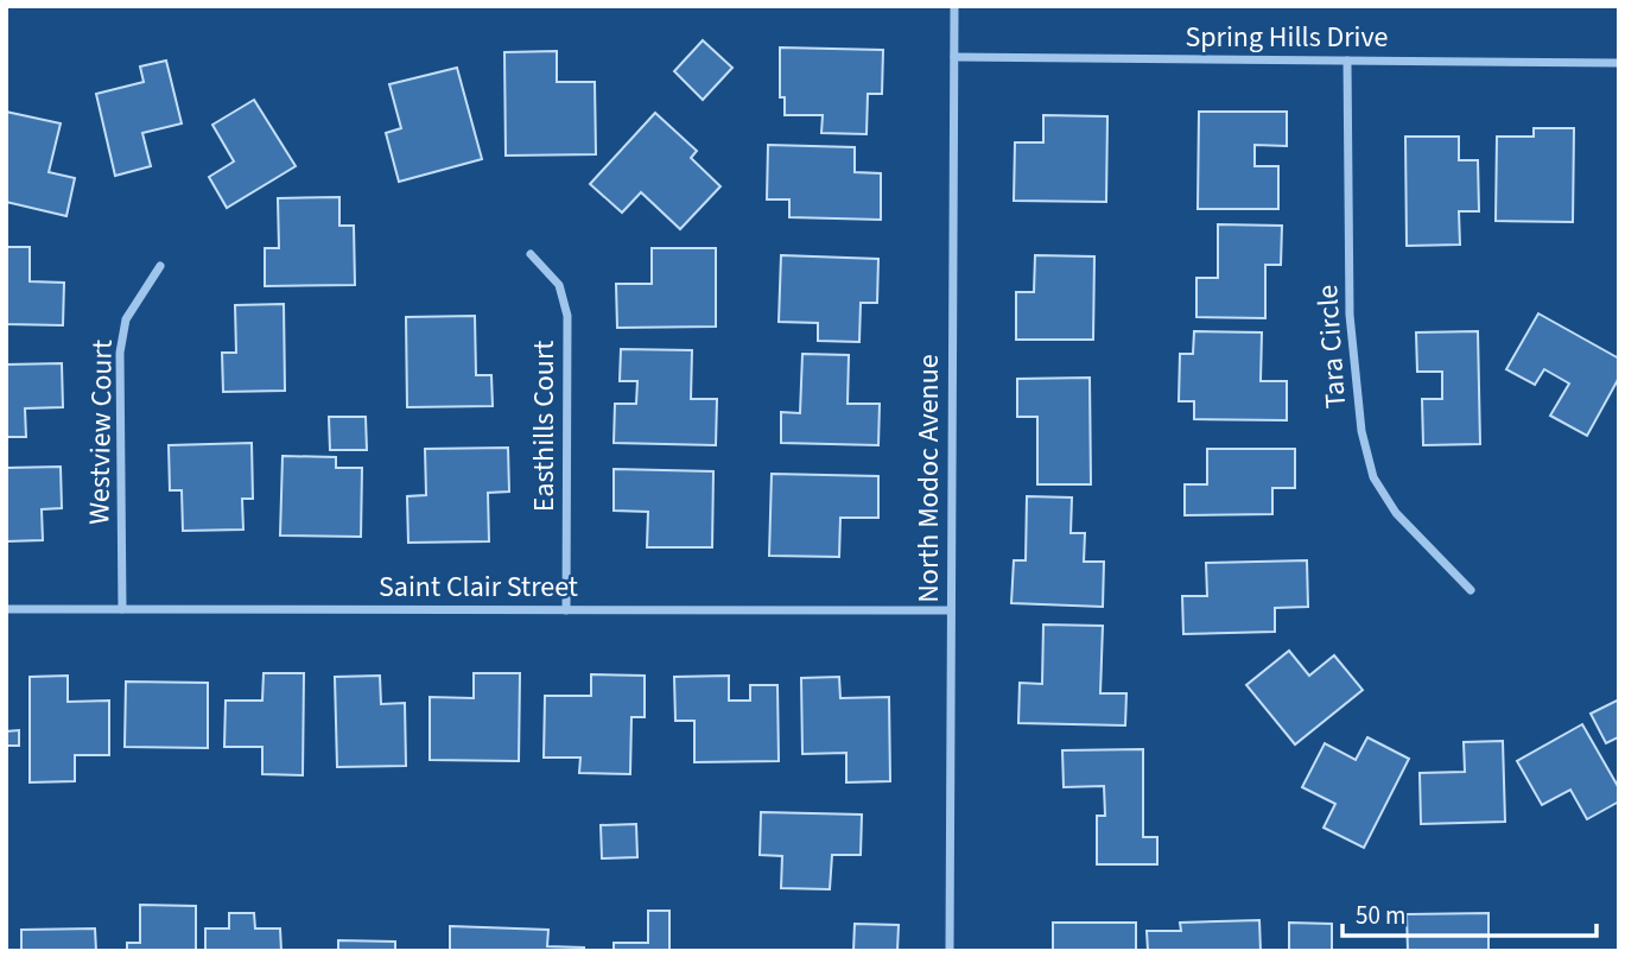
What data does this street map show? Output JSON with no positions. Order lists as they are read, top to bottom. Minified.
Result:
{"streets":{"street":["Spring Hills Drive","Tara Circle","Easthills Court","Westview Court","North Modoc Avenue","Saint Clair Street"]},"crossings":[["Spring Hills Drive","Tara Circle"],["Spring Hills Drive","North Modoc Avenue"],["Easthills Court","Saint Clair Street"],["Westview Court","Saint Clair Street"],["North Modoc Avenue","Saint Clair Street"]],"scale_bar":"50 m"}
